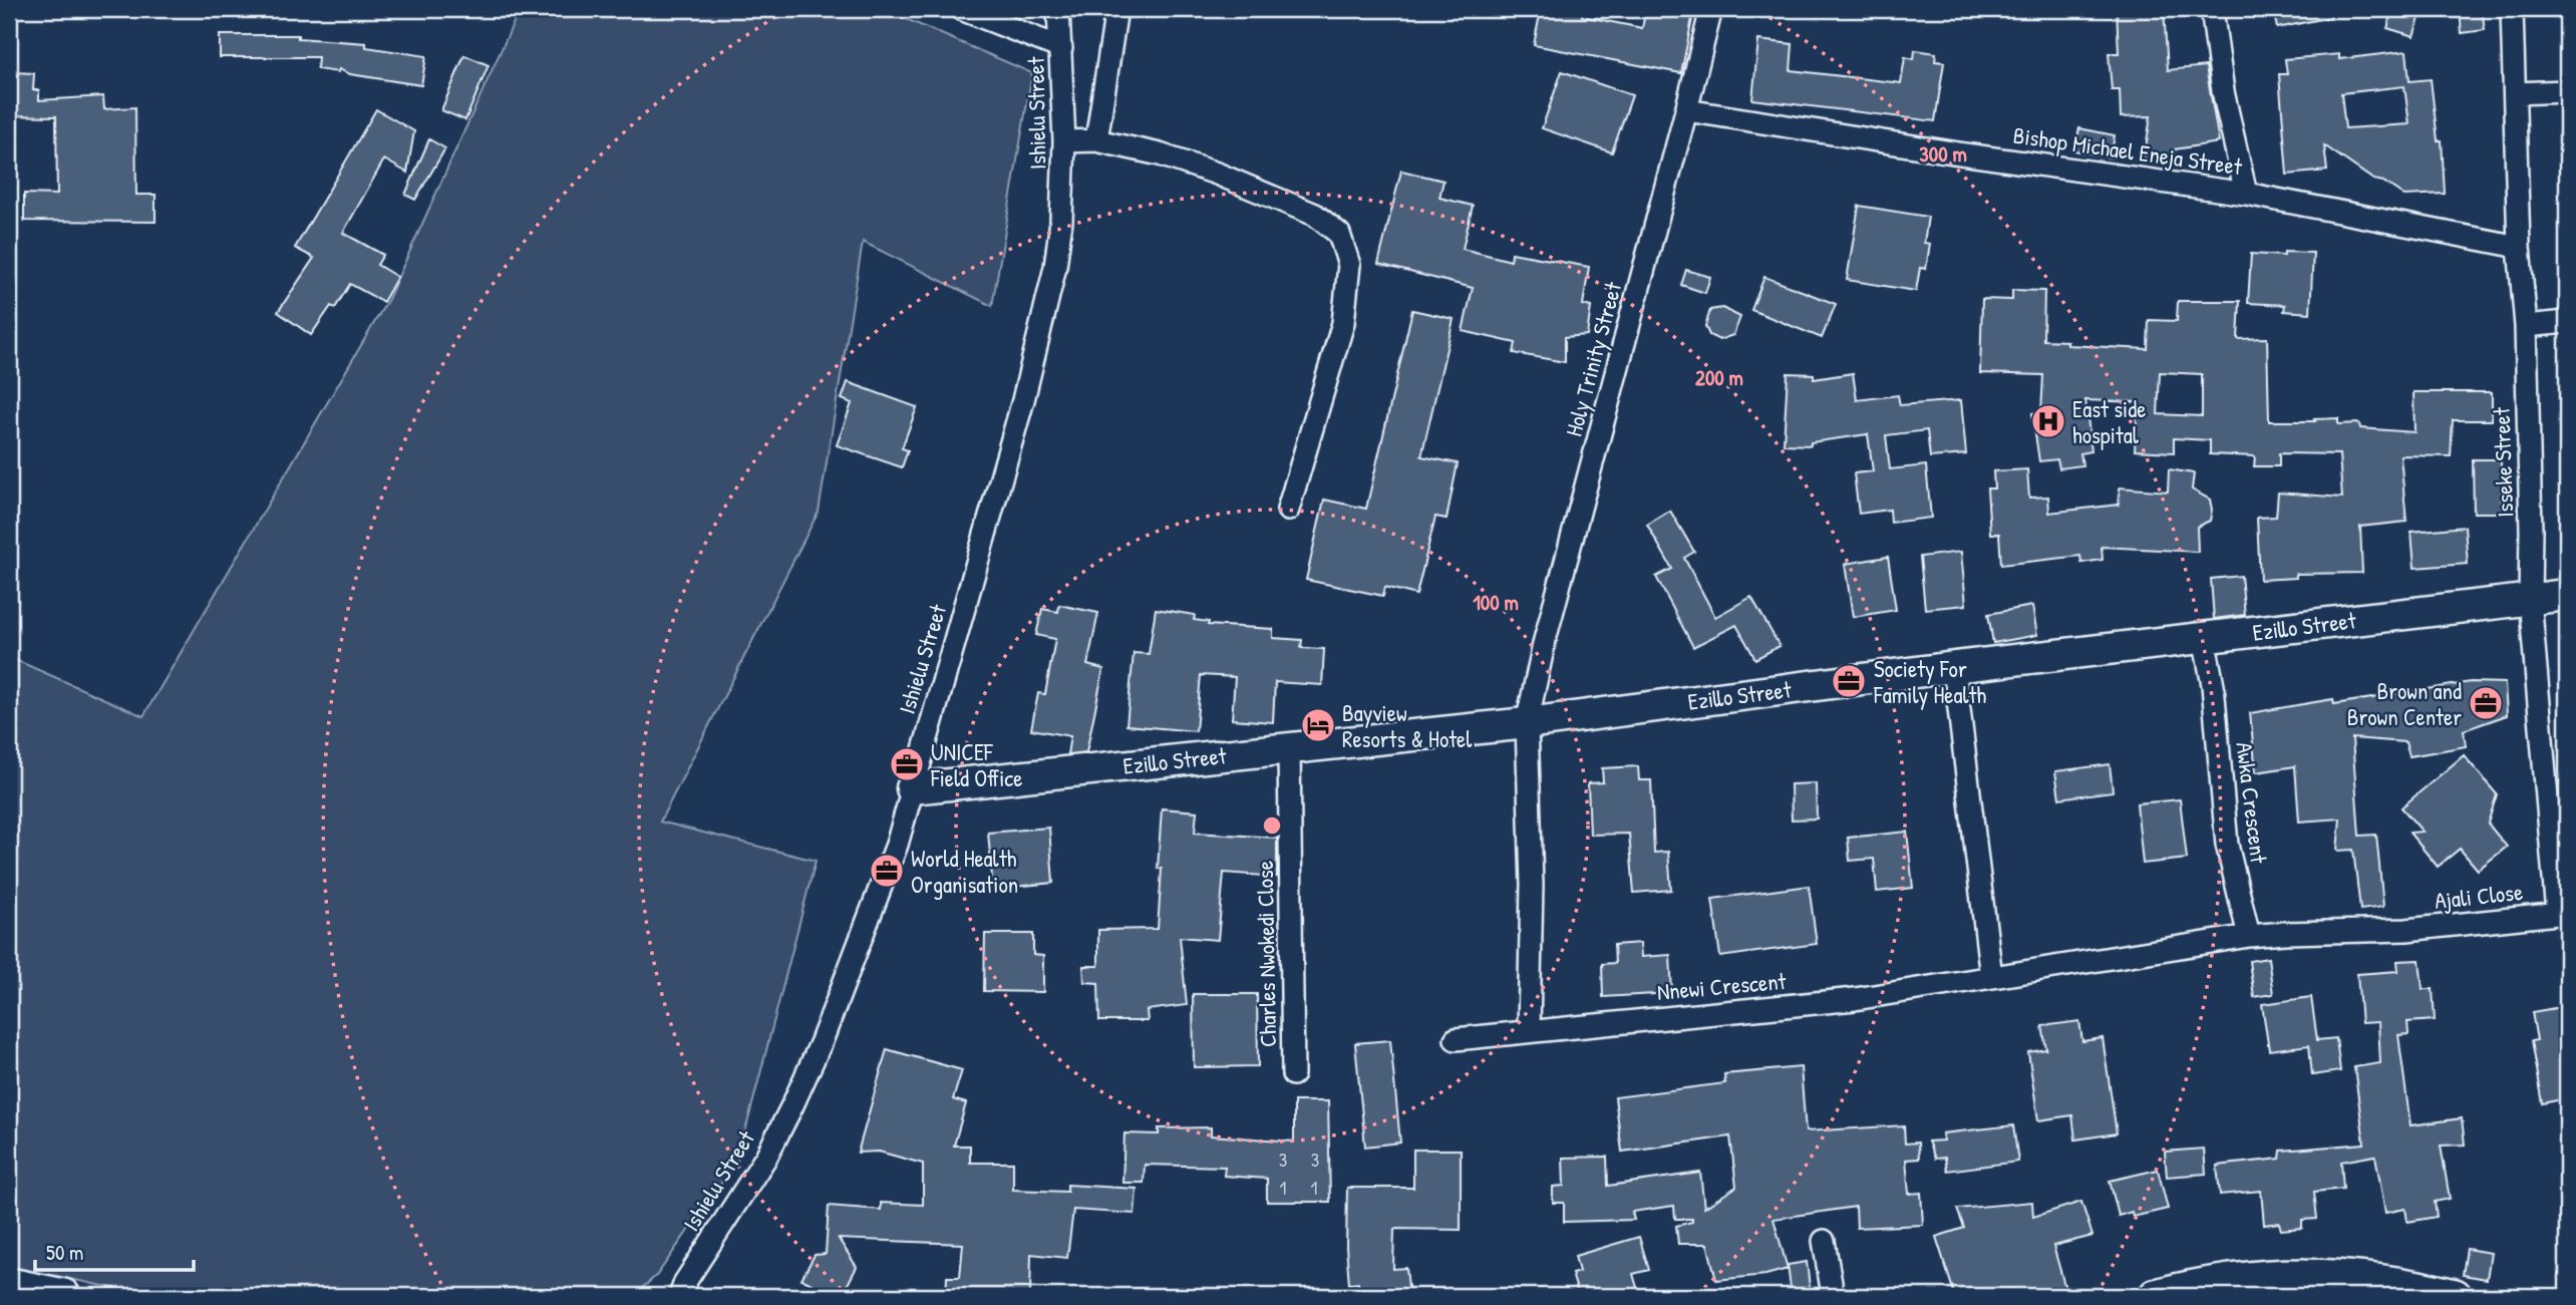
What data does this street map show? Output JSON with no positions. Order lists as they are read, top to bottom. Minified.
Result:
{"streets":{"street":["Ishielu Street","Bishop Michael Eneja Street","Holy Trinity Street","Isseke Street","Ezillo Street","Awka Crescent","Ajali Close","Charles Nwokedi Close","Nnewi Crescent"]},"crossings":[["Ishielu Street","Ezillo Street"],["Bishop Michael Eneja Street","Holy Trinity Street"],["Bishop Michael Eneja Street","Isseke Street"],["Holy Trinity Street","Ezillo Street"],["Holy Trinity Street","Nnewi Crescent"],["Isseke Street","Ezillo Street"],["Isseke Street","Ajali Close"],["Ezillo Street","Awka Crescent"],["Ezillo Street","Charles Nwokedi Close"],["Awka Crescent","Ajali Close"],["Awka Crescent","Nnewi Crescent"],["Ajali Close","Nnewi Crescent"]],"places":{"hospital":["East side hospital"],"office":["Society For Family Health","Brown and Brown Center","UNICEF Field Office","World Health Organisation"],"hotel":["Bayview Resorts & Hotel"]},"house_numbers":["3","3","1","1"],"scale_bar":"50 m","rings":["300 m","200 m","100 m"]}
